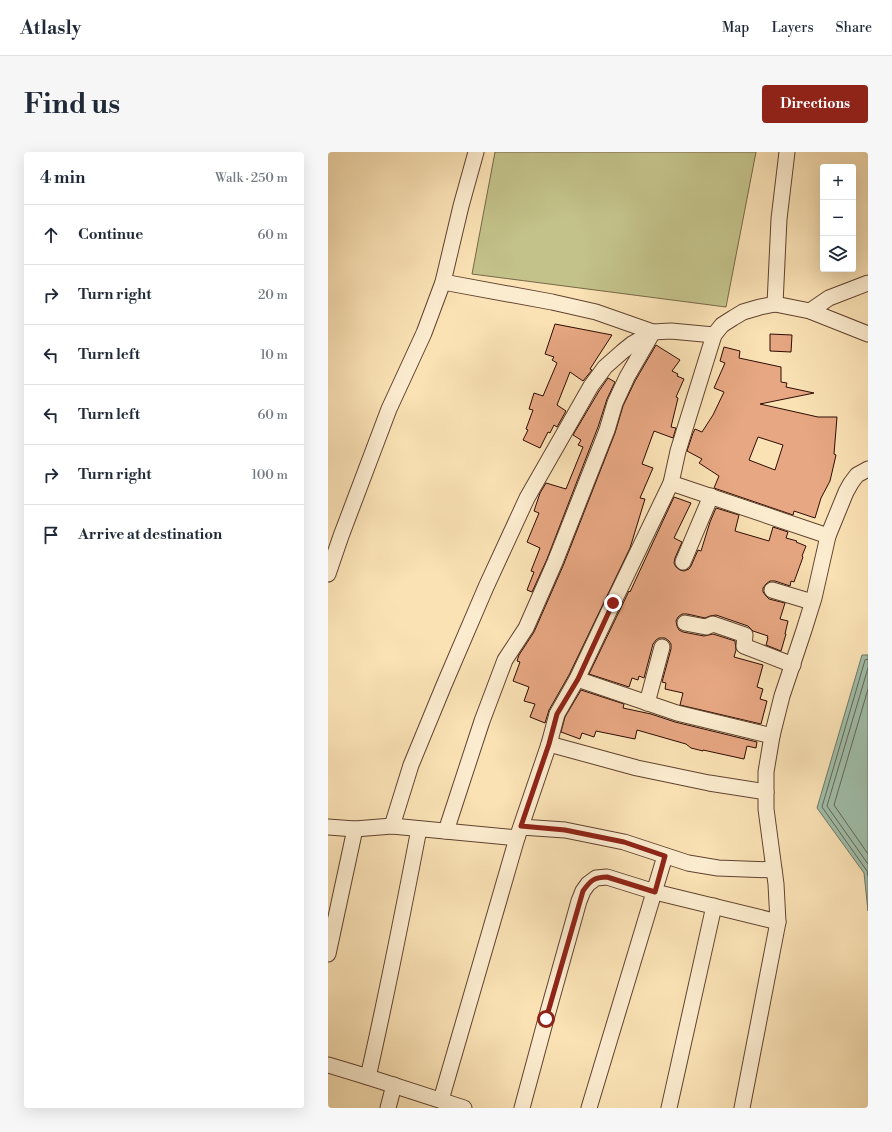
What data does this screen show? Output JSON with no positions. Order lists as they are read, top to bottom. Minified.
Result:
{"page":{"header":"Atlasly","nav":["Map","Layers","Share"],"buttons":"Directions","title":"Find us","heading":["4 min","Walk · 250 m"],"map_buttons":["+","−"],"list":[["Continue","60 m"],["Turn right","20 m"],["Turn left","10 m"],["Turn left","60 m"],["Turn right","100 m"],"Arrive at destination"]}}
